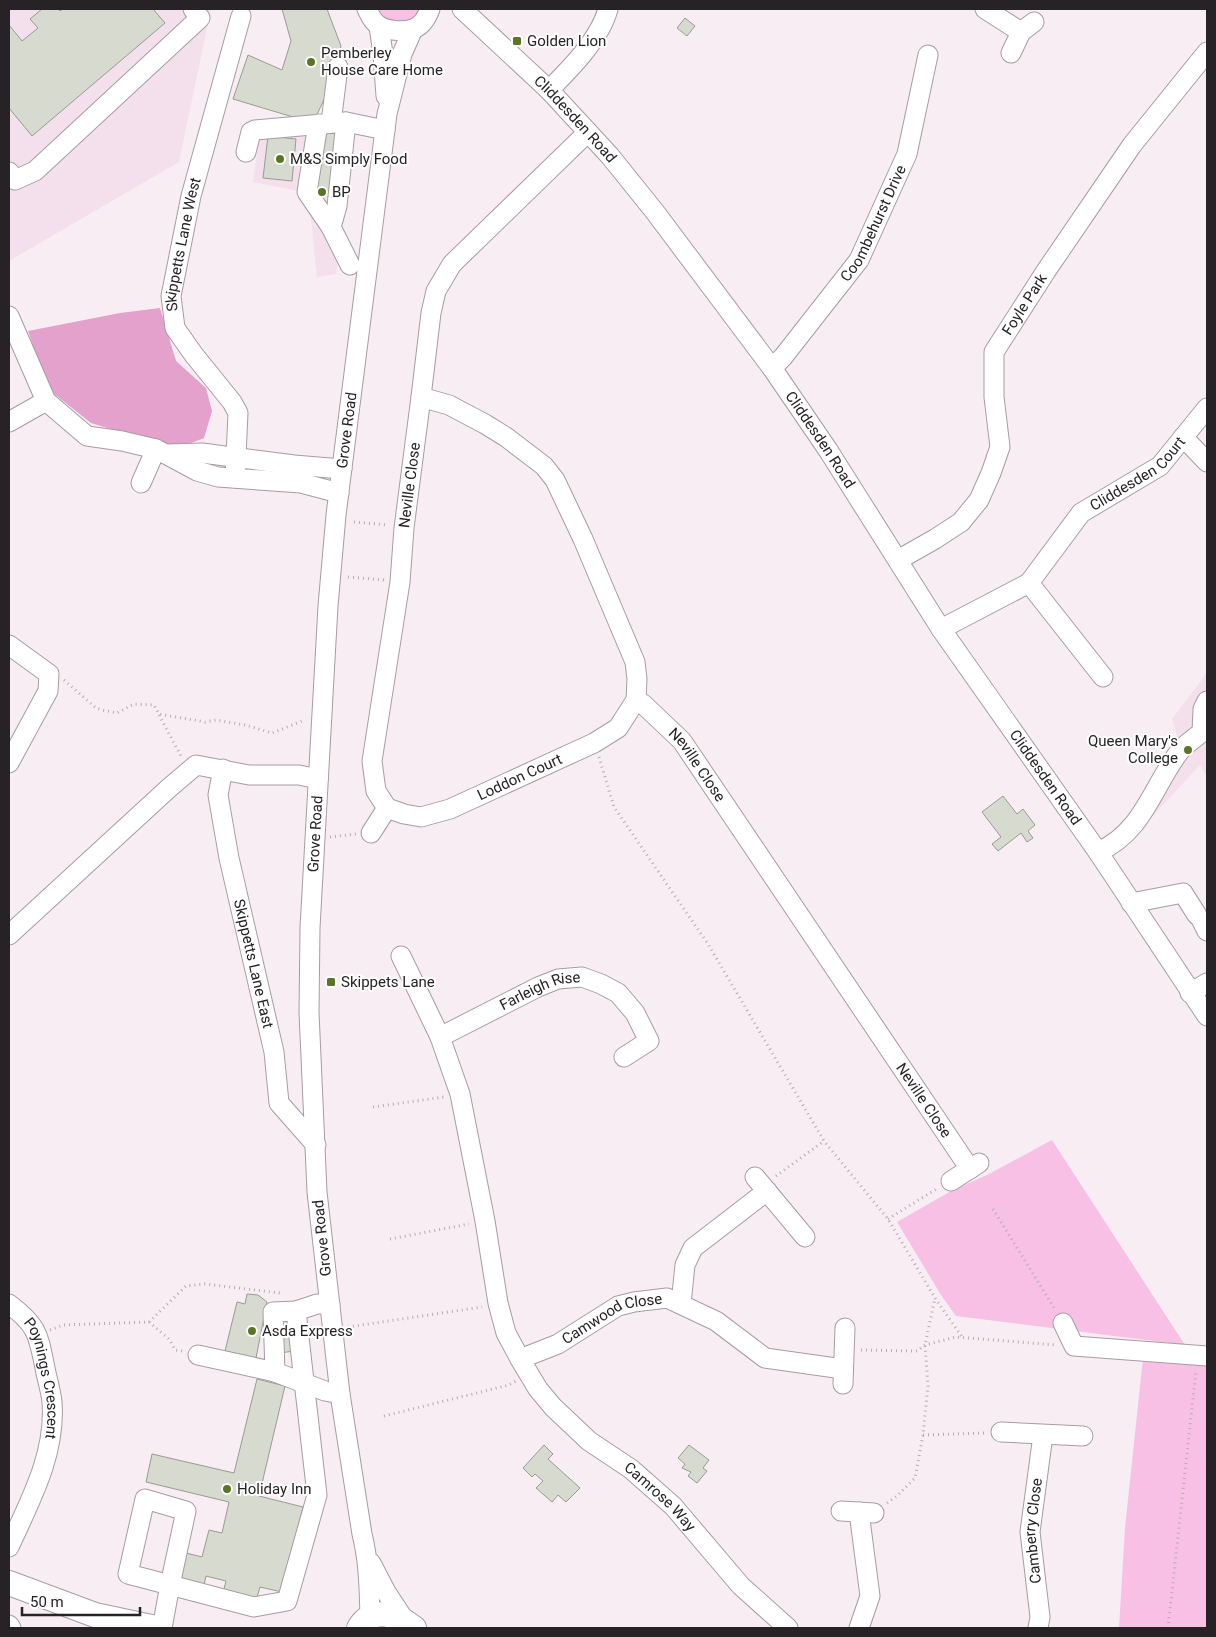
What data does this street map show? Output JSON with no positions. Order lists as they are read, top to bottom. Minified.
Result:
{"streets":{"street":["Cliddesden Road","Coombehurst Drive","Skippetts Lane West","Foyle Park","Grove Road","Cliddesden Court","Neville Close","Loddon Court","Skippetts Lane East","Farleigh Rise","Camwood Close","Poynings Crescent","Camrose Way","Camberry Close"]},"crossings":[["Cliddesden Road","Coombehurst Drive"],["Cliddesden Road","Foyle Park"],["Cliddesden Road","Cliddesden Court"],["Cliddesden Road","Neville Close"],["Grove Road","Skippetts Lane East"],["Neville Close","Loddon Court"],["Farleigh Rise","Camrose Way"],["Camwood Close","Camrose Way"]],"places":{"transit":["Golden Lion","Skippets Lane"],"other":["Pemberley House Care Home","M&S Simply Food","BP","Queen Mary's College","Asda Express","Holiday Inn"]},"scale_bar":"50 m"}
